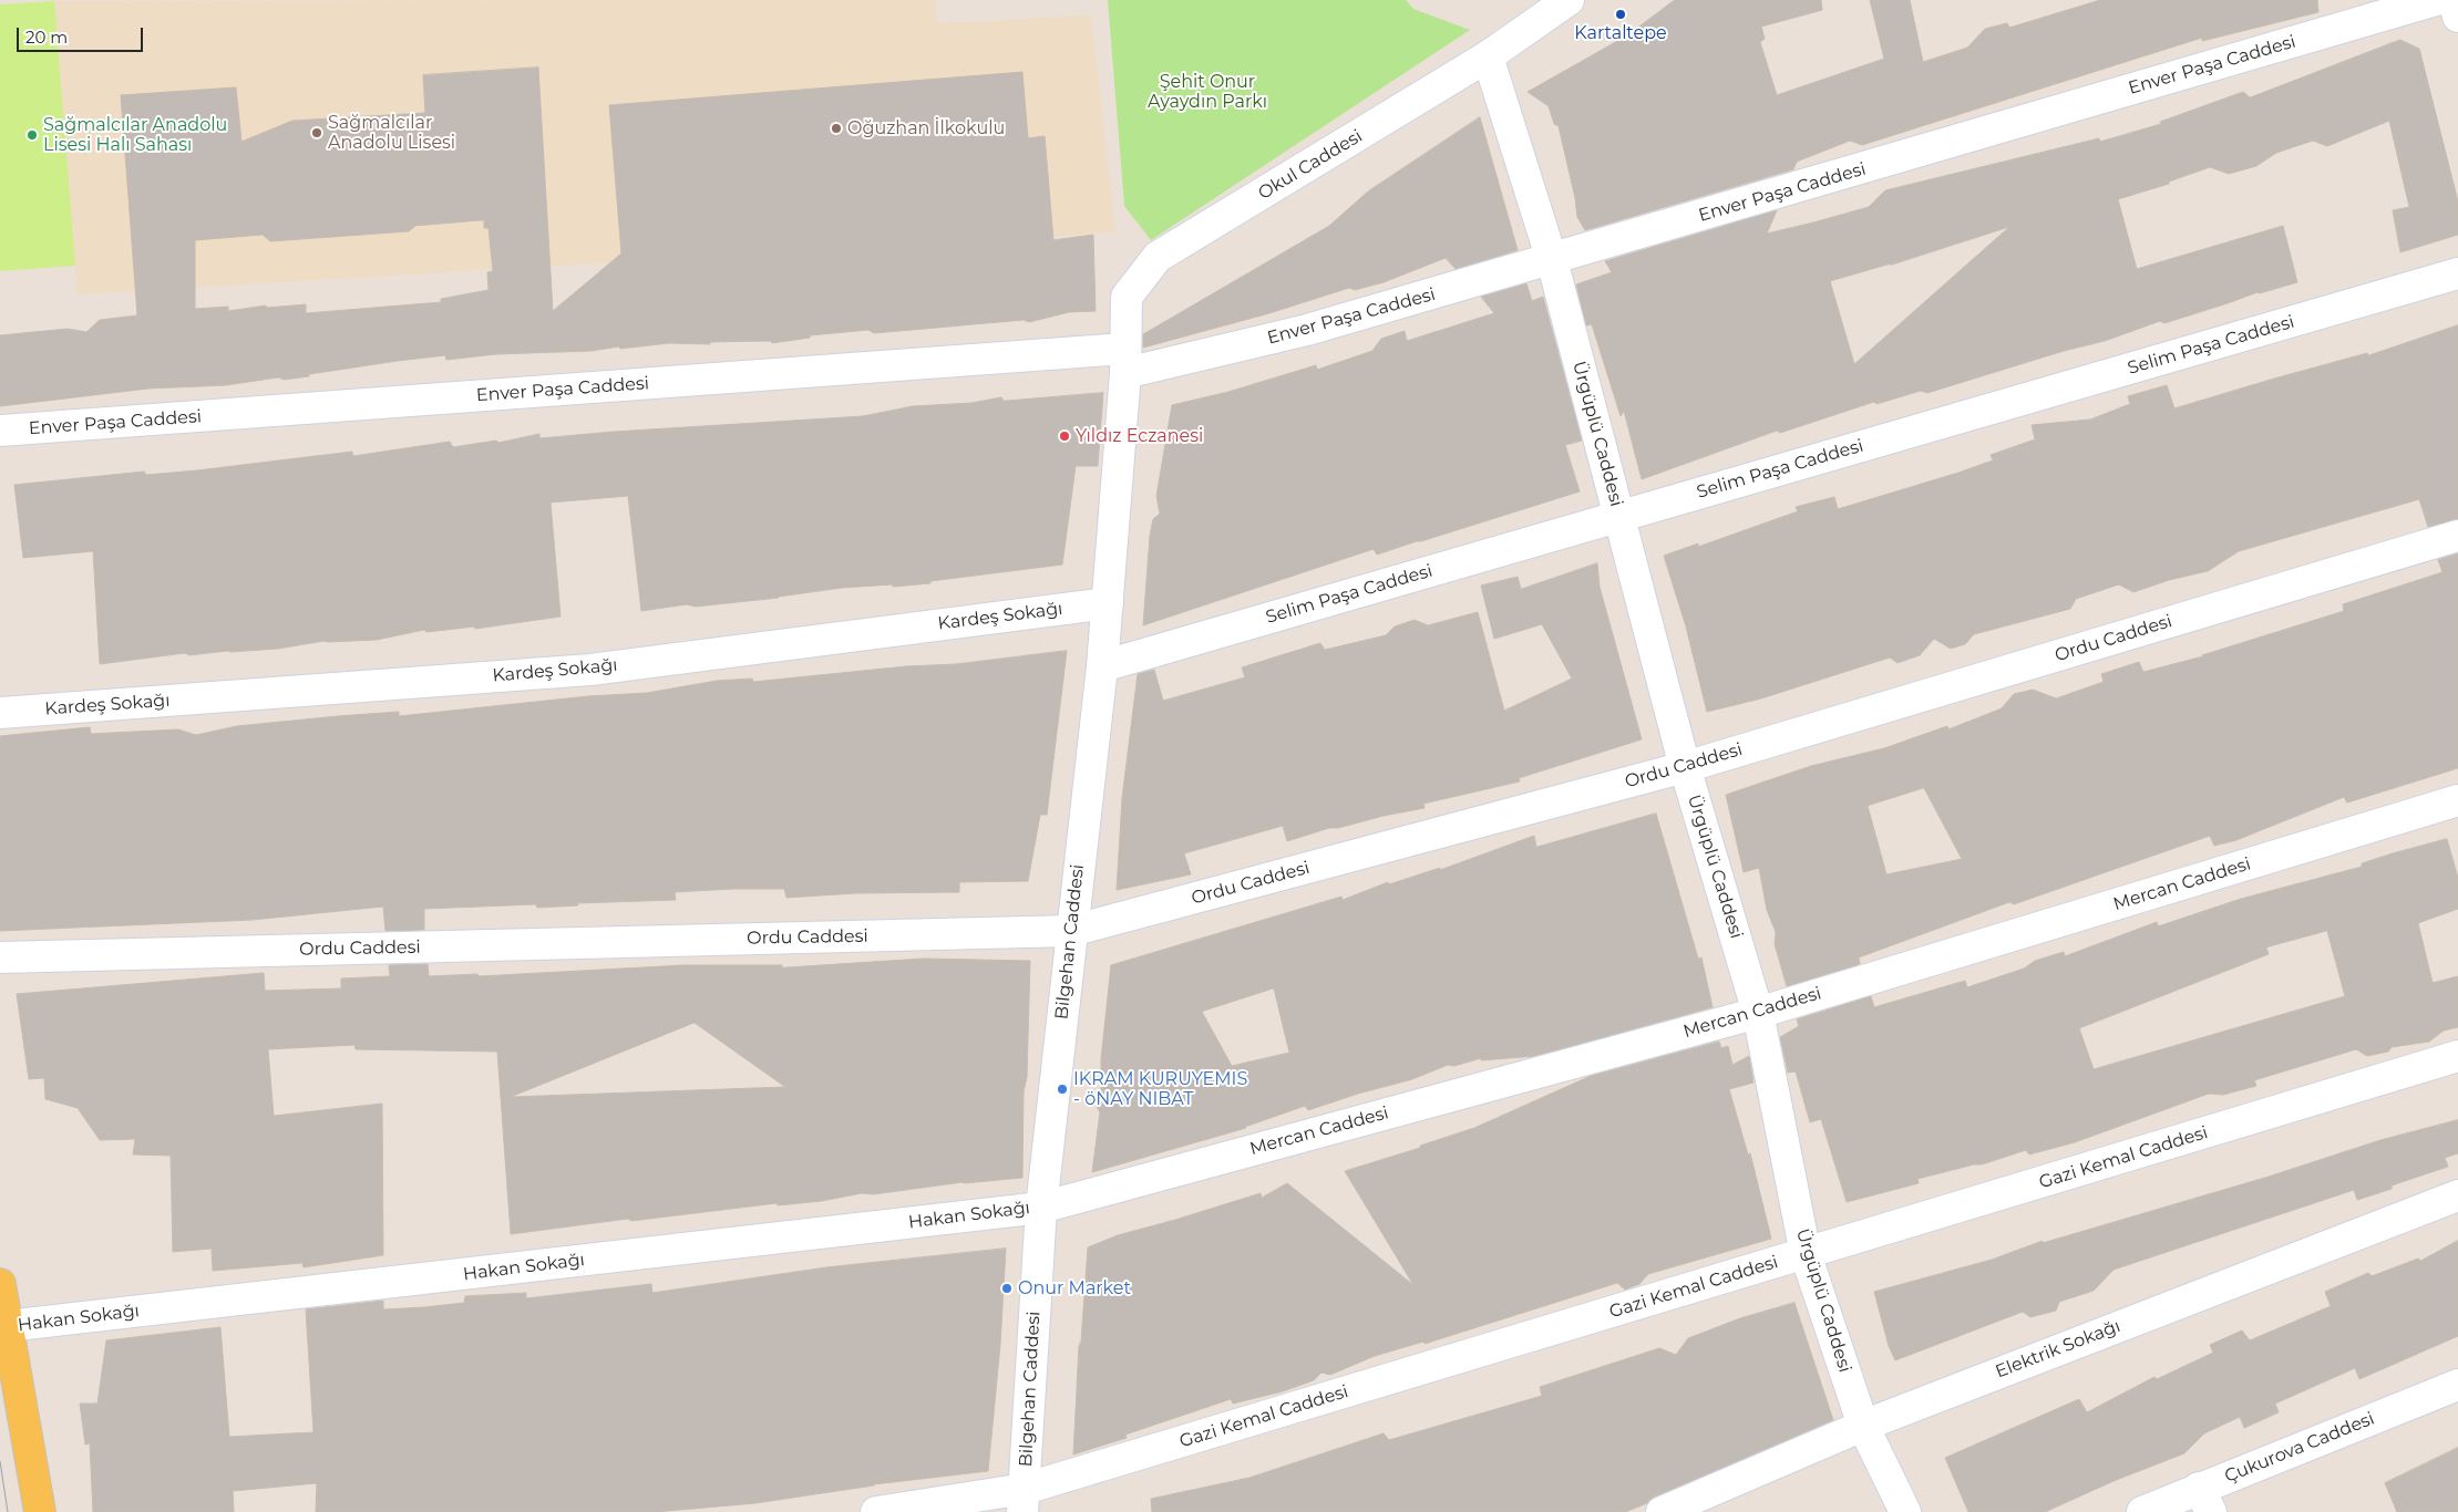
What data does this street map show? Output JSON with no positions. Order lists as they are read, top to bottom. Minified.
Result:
{"streets":{"street":["Enver Paşa Caddesi","Okul Caddesi","Selim Paşa Caddesi","Ürgüplü Caddesi","Kardeş Sokağı","Ordu Caddesi","Mercan Caddesi","Bilgehan Caddesi","Gazi Kemal Caddesi","Hakan Sokağı","Elektrik Sokağı","Çukurova Caddesi"]},"crossings":[["Enver Paşa Caddesi","Okul Caddesi"],["Enver Paşa Caddesi","Ürgüplü Caddesi"],["Enver Paşa Caddesi","Bilgehan Caddesi"],["Okul Caddesi","Ürgüplü Caddesi"],["Okul Caddesi","Bilgehan Caddesi"],["Selim Paşa Caddesi","Ürgüplü Caddesi"],["Selim Paşa Caddesi","Bilgehan Caddesi"],["Ürgüplü Caddesi","Ordu Caddesi"],["Ürgüplü Caddesi","Mercan Caddesi"],["Ürgüplü Caddesi","Gazi Kemal Caddesi"],["Ürgüplü Caddesi","Elektrik Sokağı"],["Kardeş Sokağı","Bilgehan Caddesi"],["Ordu Caddesi","Bilgehan Caddesi"],["Mercan Caddesi","Bilgehan Caddesi"],["Mercan Caddesi","Hakan Sokağı"],["Bilgehan Caddesi","Gazi Kemal Caddesi"],["Bilgehan Caddesi","Hakan Sokağı"]],"parks":["Şehit Onur Ayaydın Parkı"],"places":["Kartaltepe","Oğuzhan İlkokulu","Sağmalcılar Anadolu Lisesi","Sağmalcılar Anadolu Lisesi Halı Sahası","Yıldız Eczanesi","IKRAM KURUYEMIS - öNAY NIBAT","Onur Market"],"scale_bar":"20 m"}
